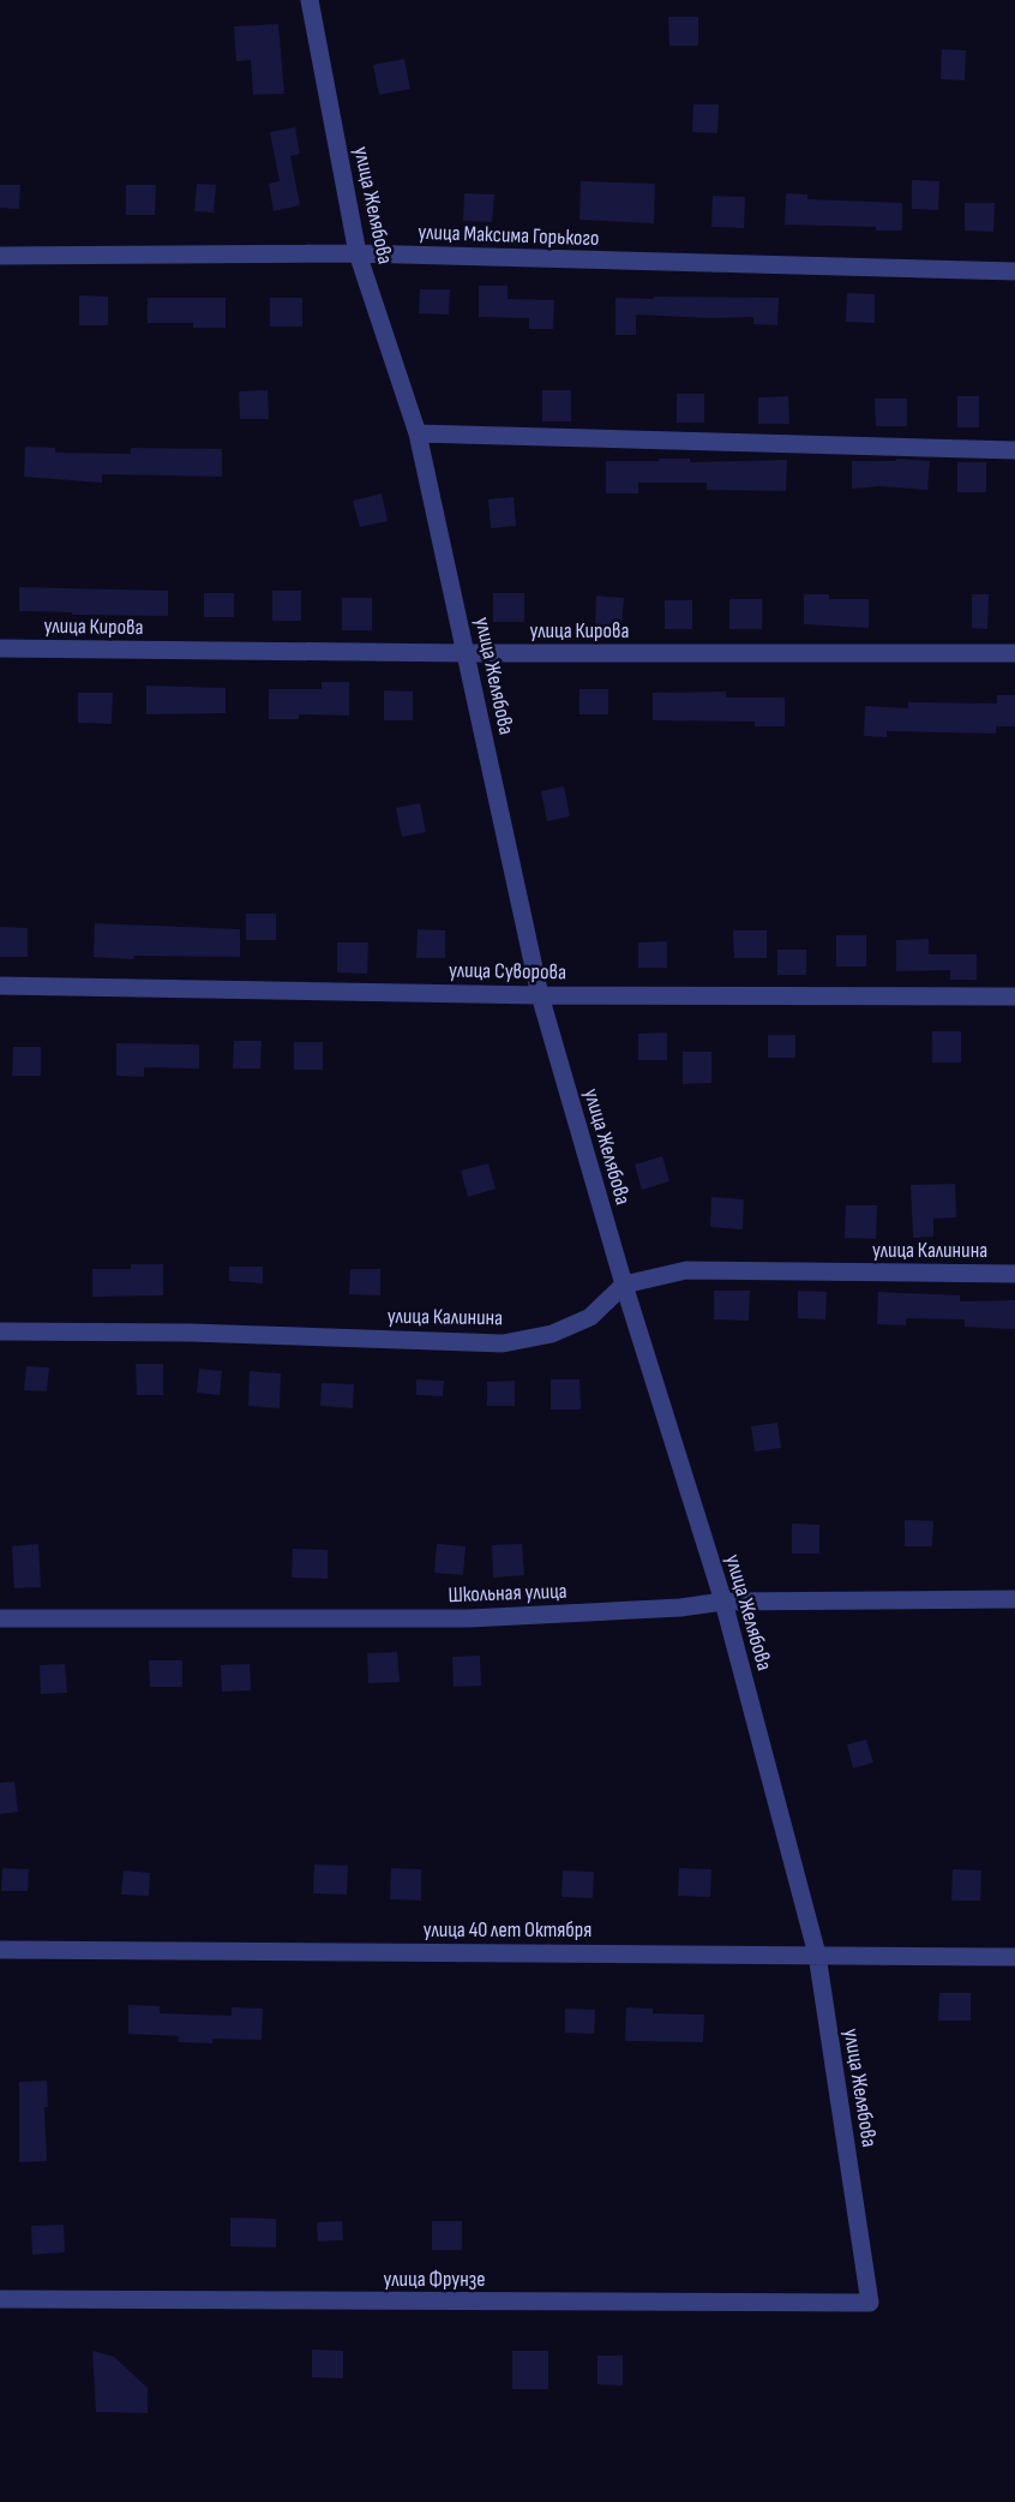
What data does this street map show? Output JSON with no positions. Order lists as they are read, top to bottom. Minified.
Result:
{"streets":{"street":["улица Желябова","улица Максима Горького","улица Кирова","улица Суворова","улица Калинина","Школьная улица","улица 40 лет Октября","улица Фрунзе"]},"crossings":[["улица Желябова","улица Максима Горького"],["улица Желябова","улица Кирова"],["улица Желябова","улица Суворова"],["улица Желябова","улица Калинина"],["улица Желябова","Школьная улица"],["улица Желябова","улица 40 лет Октября"],["улица Желябова","улица Фрунзе"]]}
